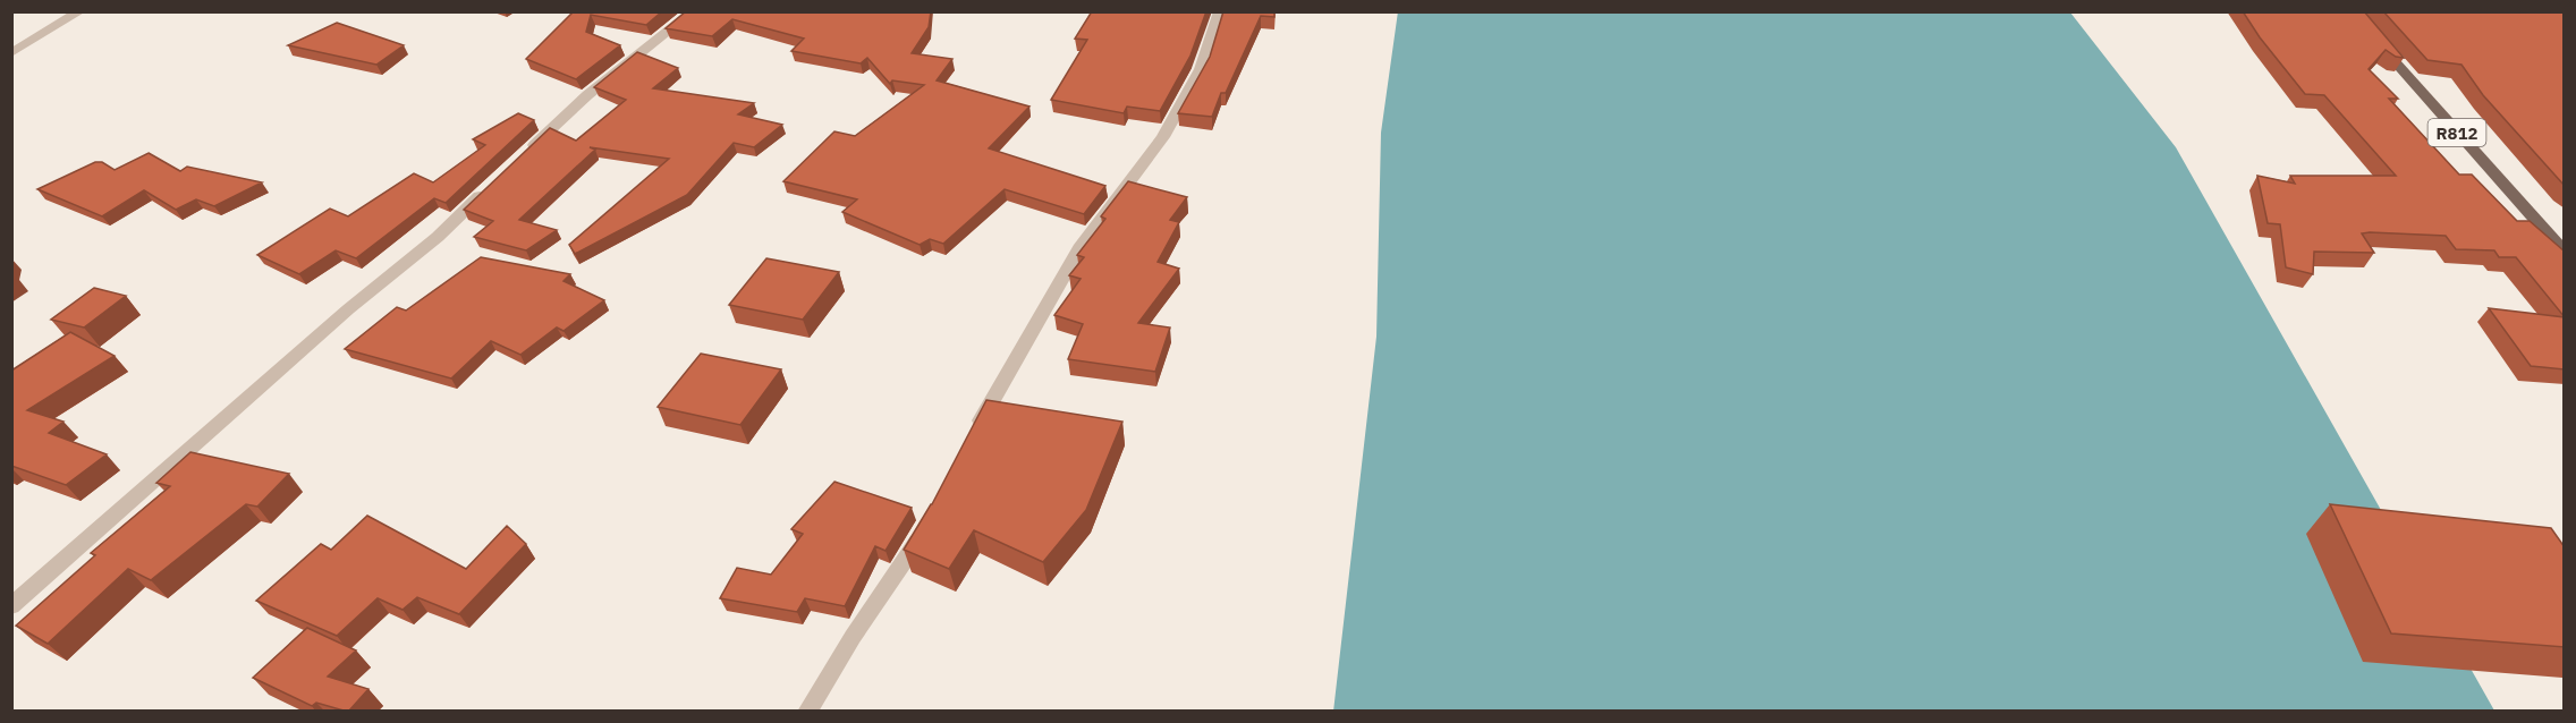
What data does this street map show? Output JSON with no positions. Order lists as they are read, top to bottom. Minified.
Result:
{"streets":{"main road":["R812"]}}
